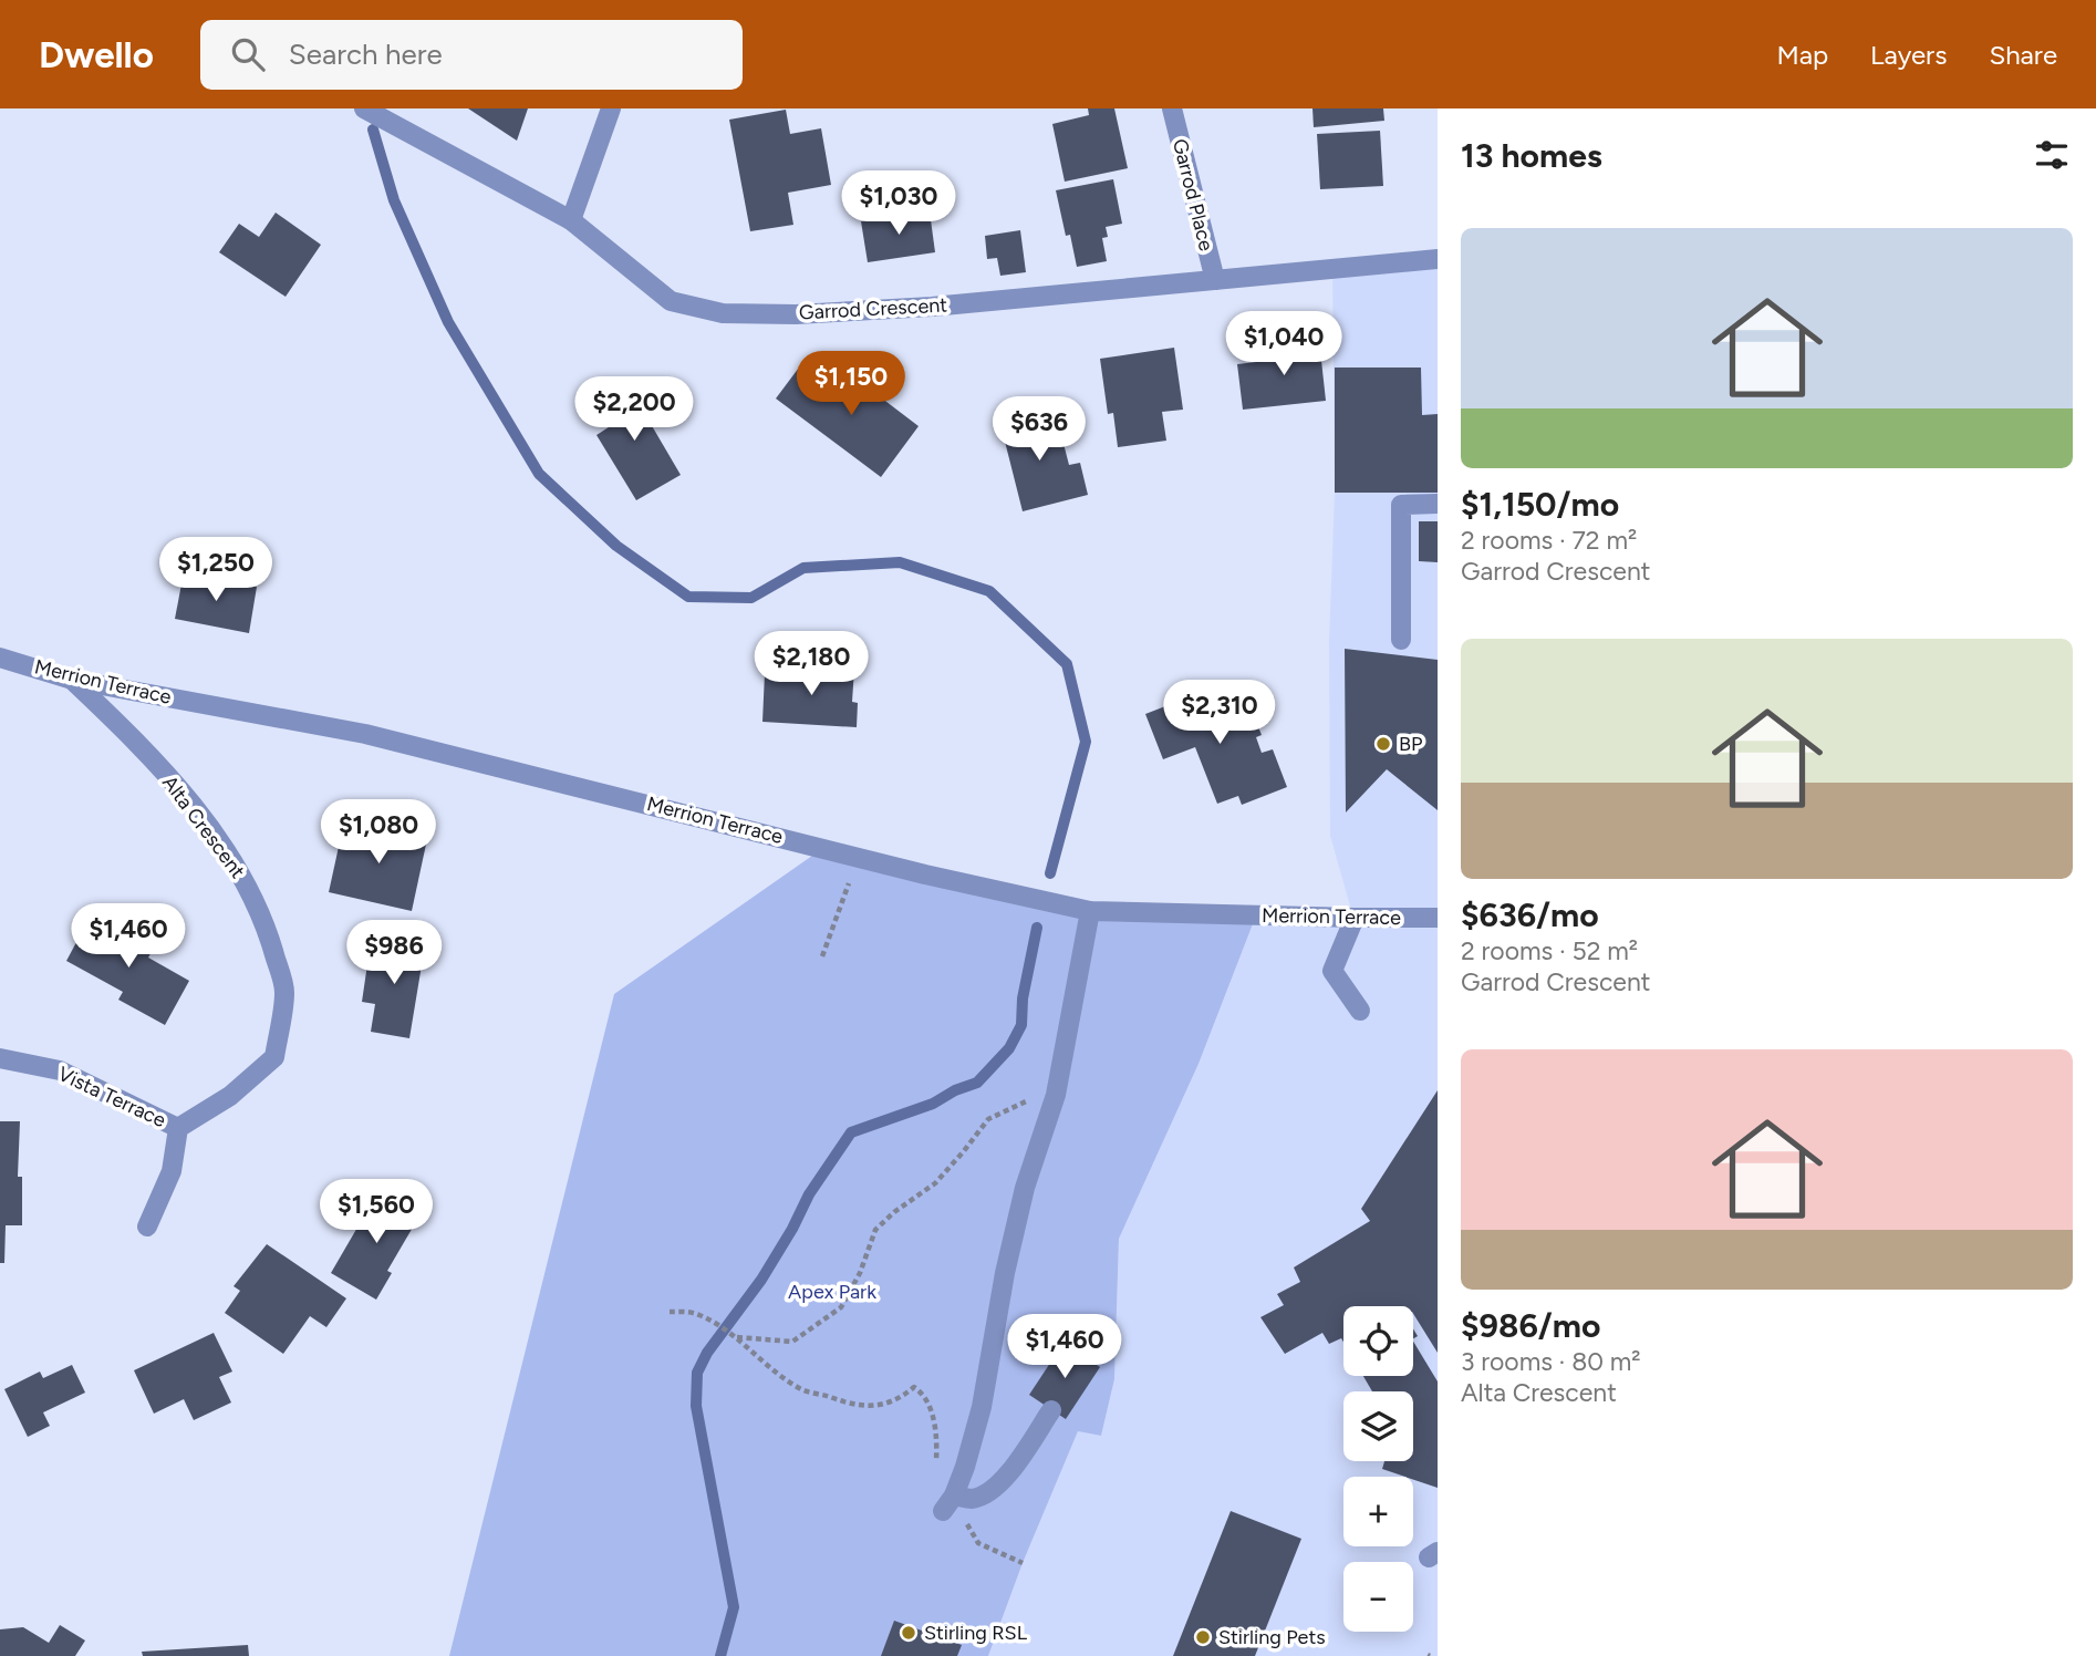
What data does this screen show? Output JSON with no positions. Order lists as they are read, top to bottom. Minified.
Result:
{"streets":{"street":["Garrod Place","Garrod Crescent","Merrion Terrace","Alta Crescent","Vista Terrace"]},"crossings":[["Garrod Place","Garrod Crescent"],["Merrion Terrace","Alta Crescent"],["Alta Crescent","Vista Terrace"]],"parks":["Apex Park"],"places":["BP","Stirling RSL","Stirling Pets"],"page":{"header":"Dwello","search":"Search here","nav":["Map","Layers","Share"],"heading":"13 homes","price":["$1,030","$1,040","$1,150","$2,200","$636","$1,250","$2,180","$2,310","$1,080","$1,460","$986","$1,560","$1,460"],"list":[{"name":"$1,150/mo","note":"2 rooms · 72 m² · Garrod Crescent"},{"name":"$636/mo","note":"2 rooms · 52 m² · Garrod Crescent"},{"name":"$986/mo","note":"3 rooms · 80 m² · Alta Crescent"}],"map_buttons":["+","−"]}}
